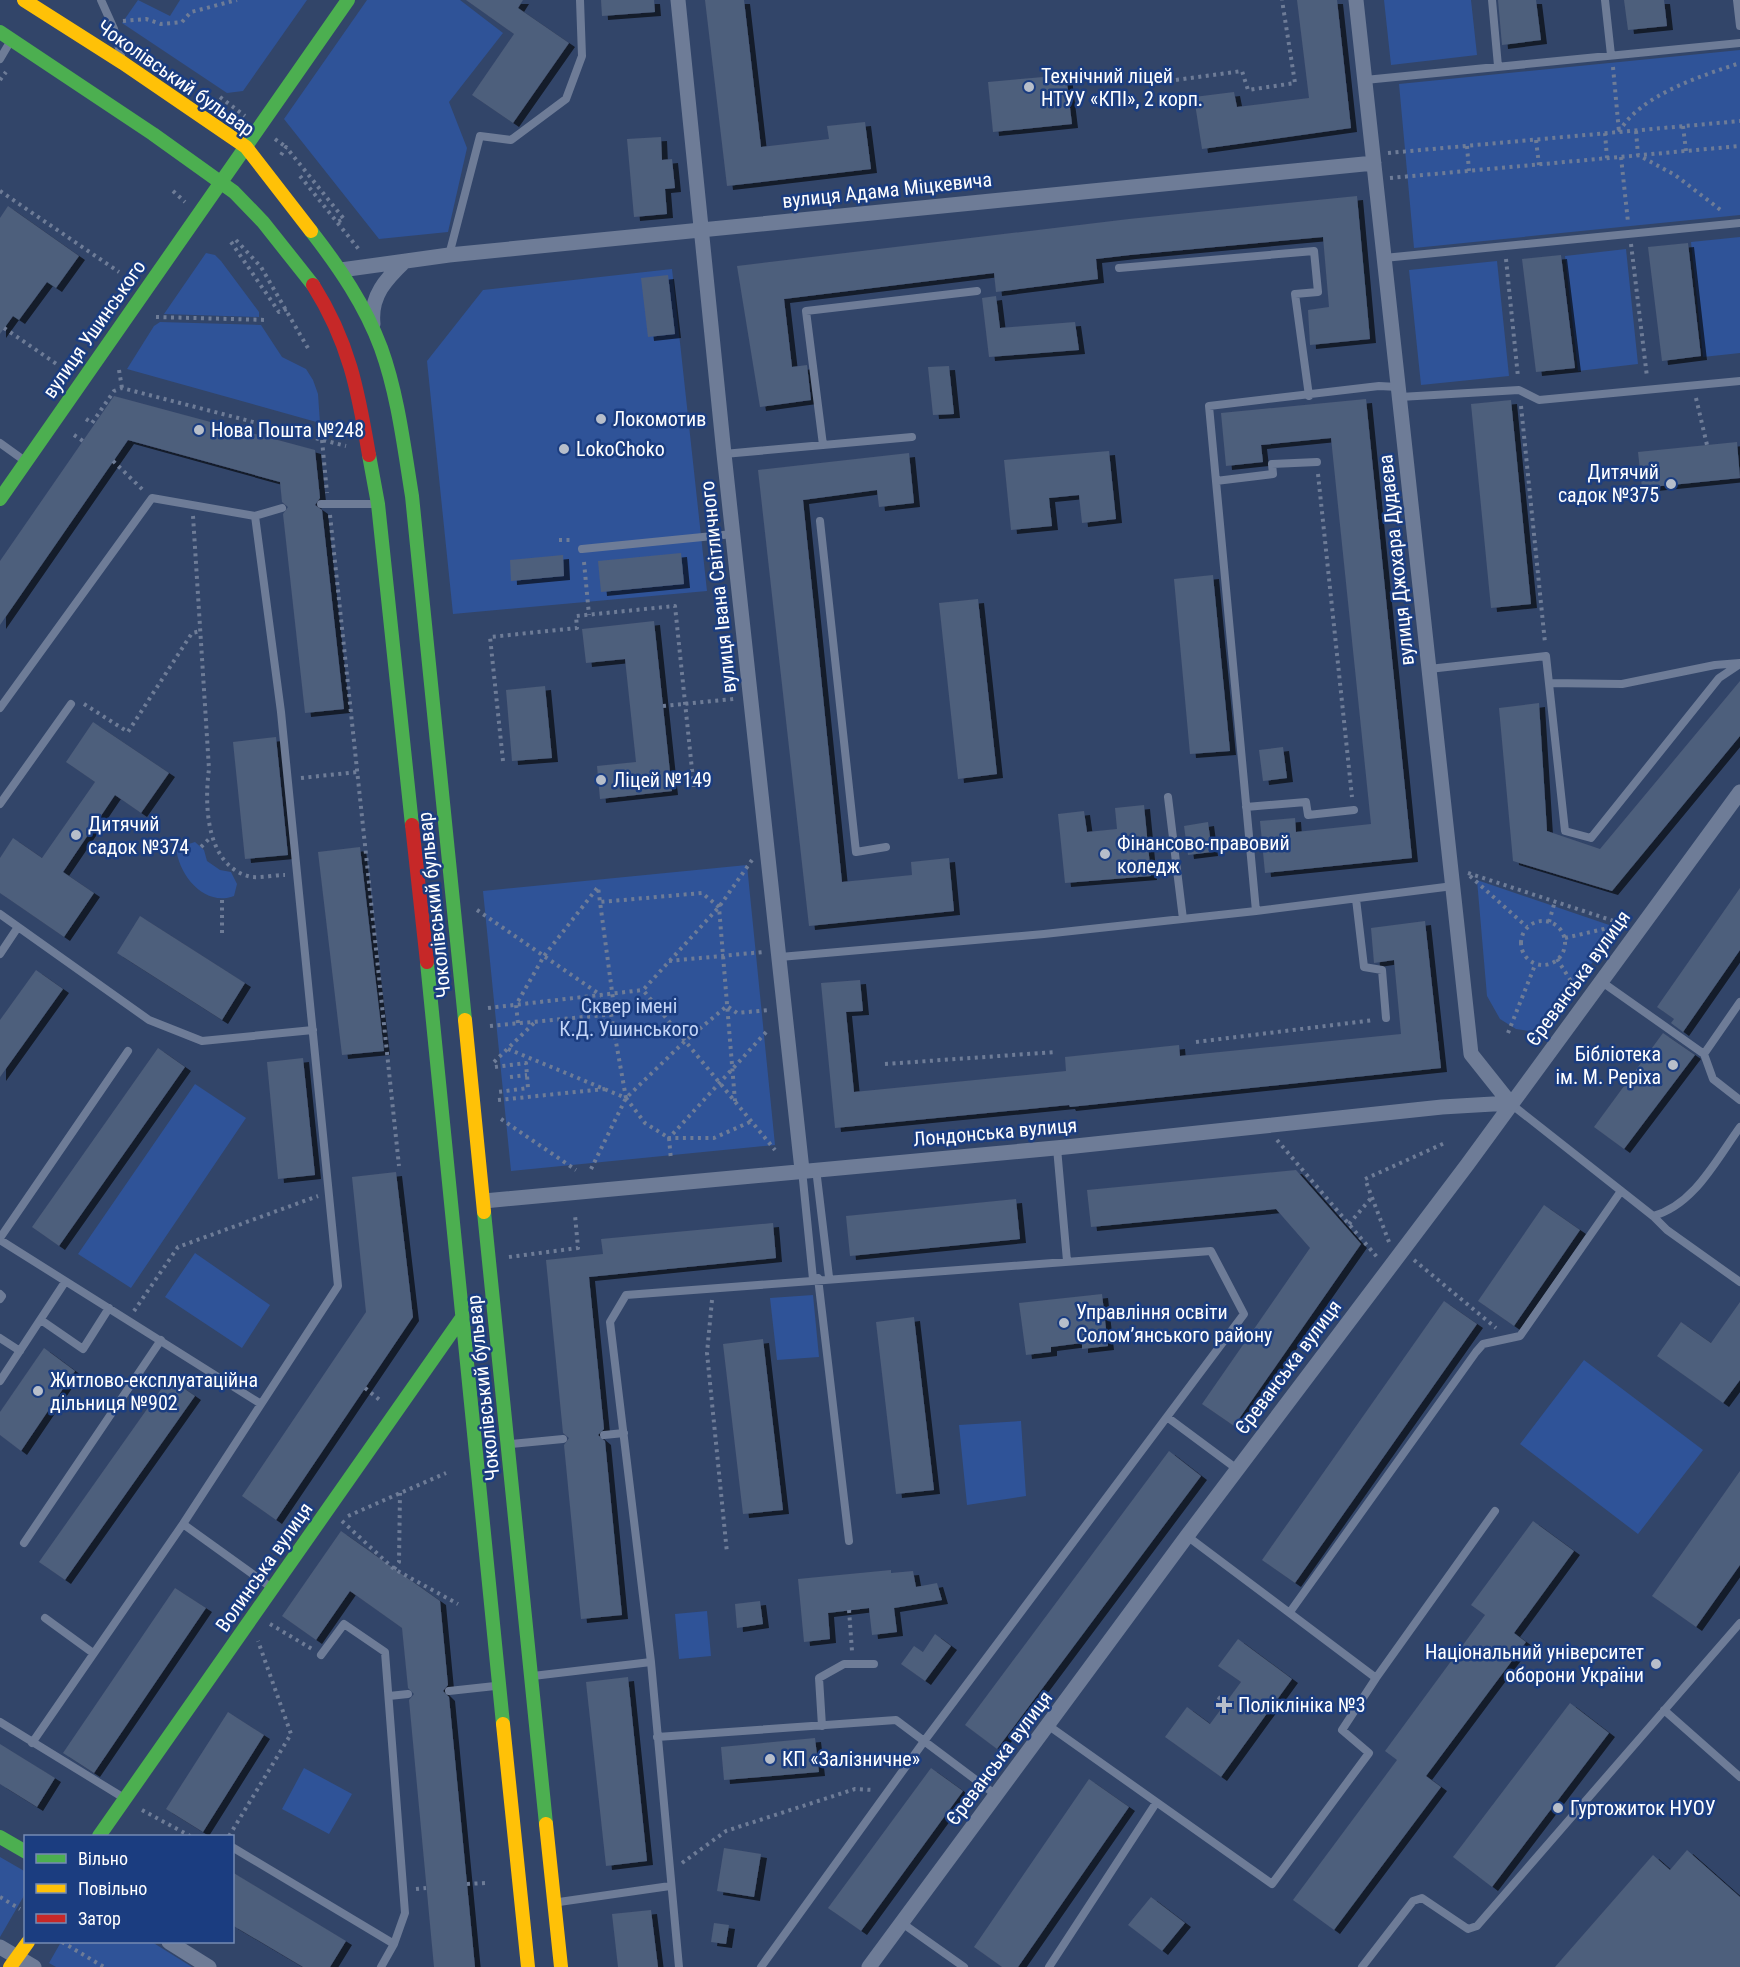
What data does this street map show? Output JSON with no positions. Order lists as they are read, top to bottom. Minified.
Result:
{"streets":{"main road":["Чоколівський бульвар","вулиця Ушинського","Волинська вулиця"],"street":["вулиця Адама Міцкевича","вулиця Джохара Дудаєва","вулиця Івана Світличного","Єреванська вулиця","Лондонська вулиця"]},"crossings":[["Чоколівський бульвар","вулиця Адама Міцкевича"],["Чоколівський бульвар","вулиця Ушинського"],["Чоколівський бульвар","Лондонська вулиця"],["Чоколівський бульвар","Волинська вулиця"],["вулиця Адама Міцкевича","вулиця Джохара Дудаєва"],["вулиця Адама Міцкевича","вулиця Івана Світличного"],["вулиця Джохара Дудаєва","Єреванська вулиця"],["вулиця Джохара Дудаєва","Лондонська вулиця"],["вулиця Івана Світличного","Лондонська вулиця"],["Єреванська вулиця","Лондонська вулиця"]],"parks":["Сквер імені К.Д. Ушинського"],"places":{"other":["Технічний ліцей НТУУ «КПІ», 2 корп.","Локомотив","Нова Пошта №248","LokoChoko","Дитячий садок №375","Ліцей №149","Дитячий садок №374","Фінансово-правовий коледж","Бібліотека ім. М. Реріха","Управління освіти Солом’янського району","Житлово-експлуатаційна дільниця №902","Національний університет оборони України","КП «Залізничне»","Гуртожиток НУОУ"],"health":["Поліклініка №3"]},"legend":["Вільно","Повільно","Затор"]}
